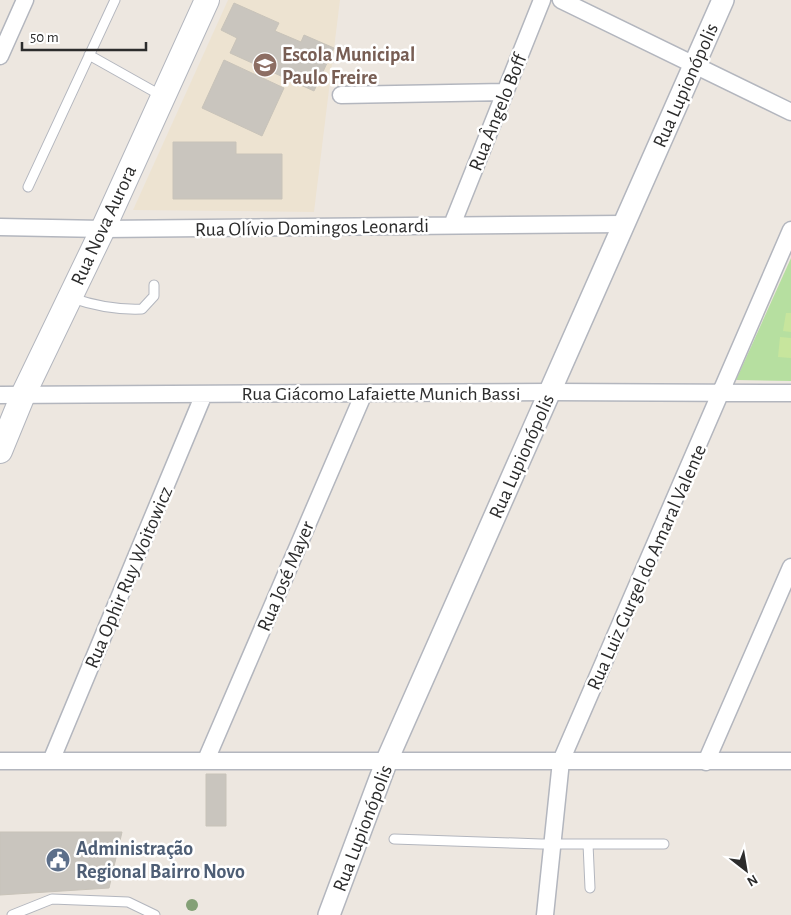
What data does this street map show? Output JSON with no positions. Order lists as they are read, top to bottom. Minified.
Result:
{"streets":{"main road":["Rua Nova Aurora"],"street":["Rua Lupionópolis","Rua Ângelo Boff","Rua Olívio Domingos Leonardi","Rua Giácomo Lafaiette Munich Bassi","Rua Luiz Gurgel do Amaral Valente","Rua José Mayer","Rua Ophir Ruy Woitowicz"]},"crossings":[["Rua Lupionópolis","Rua Olívio Domingos Leonardi"],["Rua Lupionópolis","Rua Giácomo Lafaiette Munich Bassi"],["Rua Ângelo Boff","Rua Olívio Domingos Leonardi"],["Rua Nova Aurora","Rua Olívio Domingos Leonardi"],["Rua Nova Aurora","Rua Giácomo Lafaiette Munich Bassi"],["Rua Giácomo Lafaiette Munich Bassi","Rua Luiz Gurgel do Amaral Valente"],["Rua Giácomo Lafaiette Munich Bassi","Rua José Mayer"],["Rua Giácomo Lafaiette Munich Bassi","Rua Ophir Ruy Woitowicz"]],"places":{"school or university":["Escola Municipal Paulo Freire"],"public building":["Administração Regional Bairro Novo"]},"scale_bar":"50 m","north":"bottom right"}
